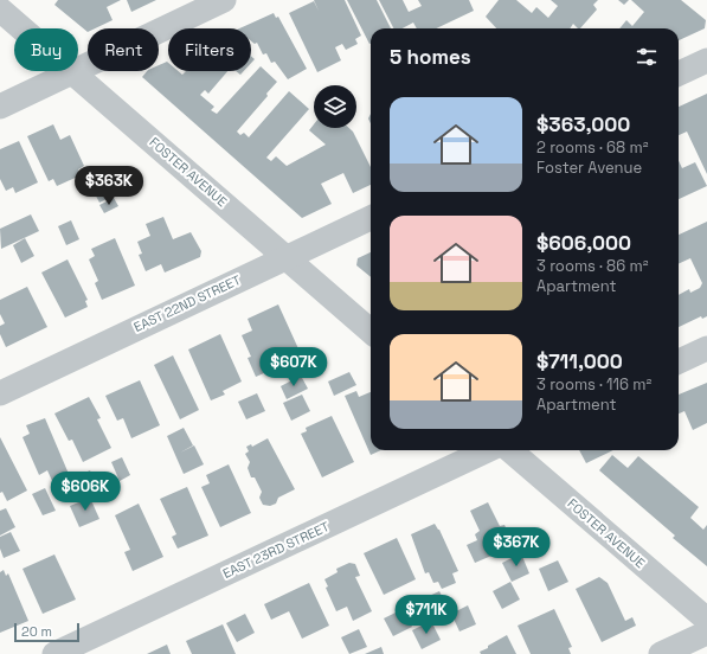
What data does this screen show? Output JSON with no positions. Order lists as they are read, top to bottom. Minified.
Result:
{"streets":{"street":["FOSTER AVENUE","EAST 22ND STREET","EAST 23RD STREET"]},"crossings":[["FOSTER AVENUE","EAST 22ND STREET"]],"scale_bar":"20 m","page":{"chip":["Buy","Rent","Filters"],"heading":"5 homes","list":[{"name":"$363,000","note":"2 rooms · 68 m² · Foster Avenue"},{"name":"$606,000","note":"3 rooms · 86 m² · Apartment"},{"name":"$711,000","note":"3 rooms · 116 m² · Apartment"}],"price":["$363K","$607K","$606K","$367K","$711K"],"scale":"20 m"}}
